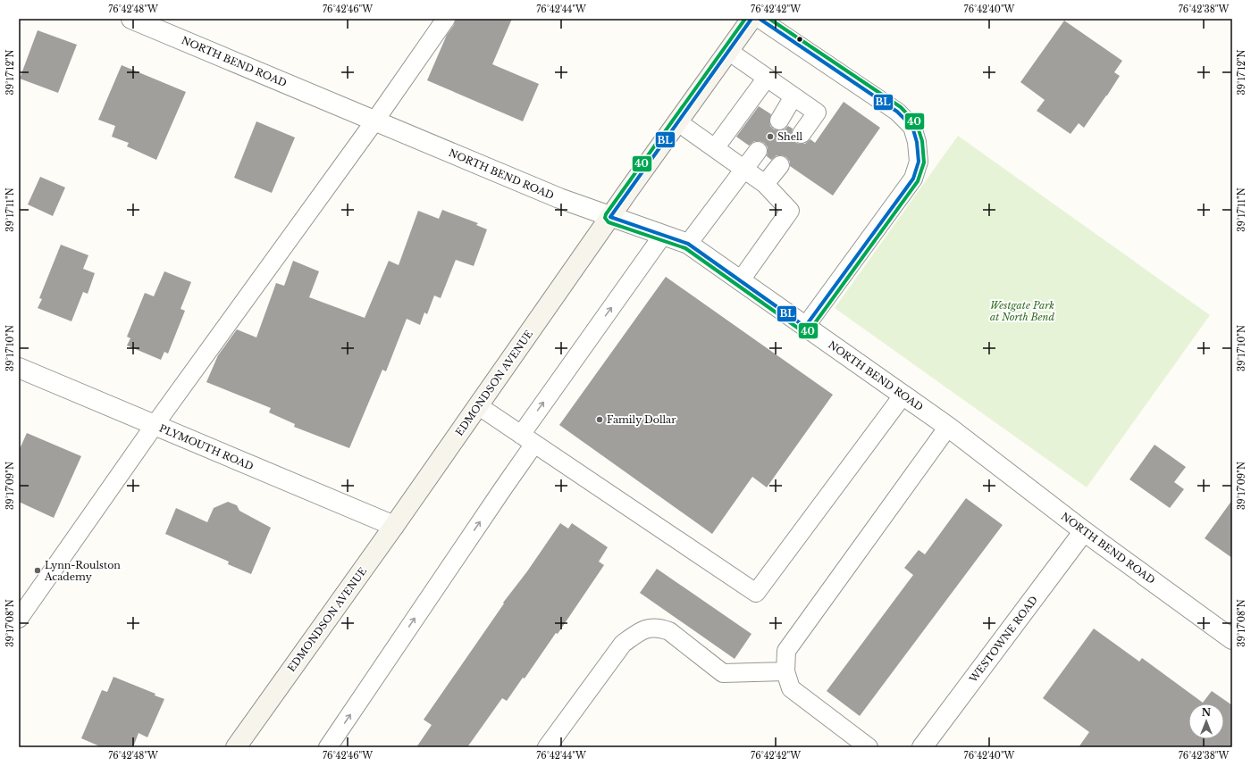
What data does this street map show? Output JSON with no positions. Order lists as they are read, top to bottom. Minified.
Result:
{"streets":{"main road":["EDMONDSON AVENUE"],"street":["NORTH BEND ROAD","PLYMOUTH ROAD","WESTOWNE ROAD"]},"crossings":[["NORTH BEND ROAD","EDMONDSON AVENUE"],["NORTH BEND ROAD","WESTOWNE ROAD"],["EDMONDSON AVENUE","PLYMOUTH ROAD"]],"parks":["Westgate Park at North Bend"],"places":["Shell","Family Dollar","Lynn-Roulston Academy"],"lines":["transit line BL","transit line 40"],"north":"top","coordinates":["76°42'48\"W","76°42'46\"W","76°42'44\"W","76°42'42\"W","76°42'40\"W","76°42'38\"W","39°17'12\"N","39°17'11\"N","39°17'10\"N","39°17'09\"N","39°17'08\"N"]}
